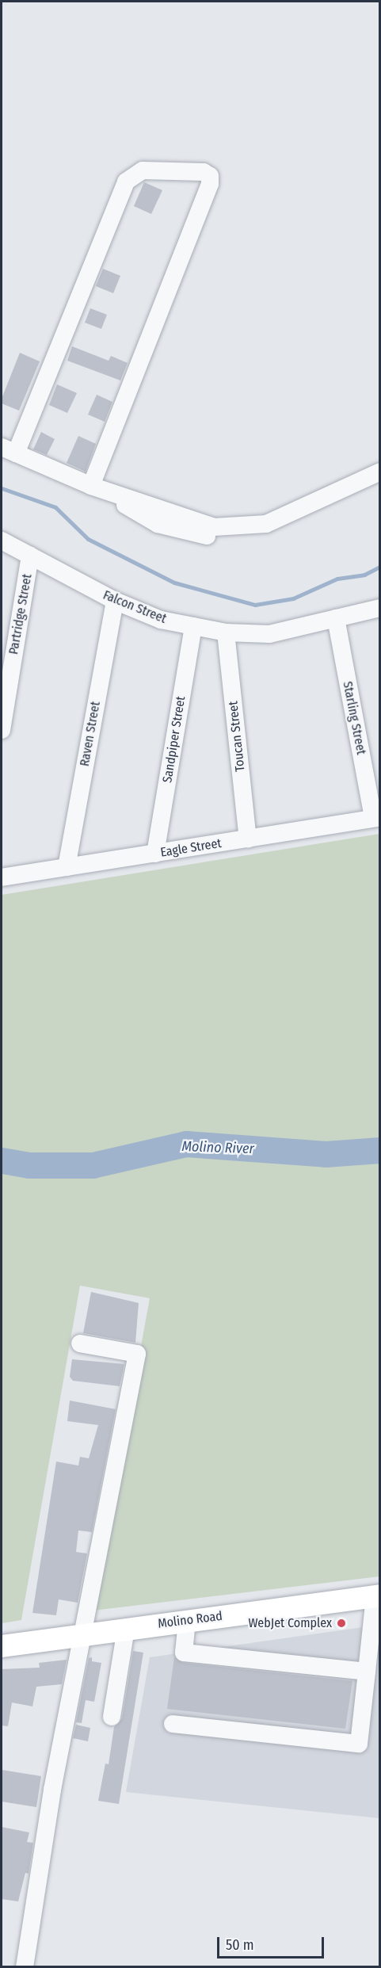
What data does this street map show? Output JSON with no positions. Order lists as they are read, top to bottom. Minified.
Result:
{"streets":{"main road":["Molino Road"],"street":["Falcon Street","Partridge Street","Starling Street","Raven Street","Toucan Street","Sandpiper Street","Eagle Street"]},"crossings":[["Falcon Street","Partridge Street"],["Falcon Street","Starling Street"],["Falcon Street","Raven Street"],["Falcon Street","Toucan Street"],["Falcon Street","Sandpiper Street"],["Starling Street","Eagle Street"],["Raven Street","Eagle Street"],["Toucan Street","Eagle Street"],["Sandpiper Street","Eagle Street"]],"water":["Molino River"],"places":["WebJet Complex"],"scale_bar":"50 m"}
